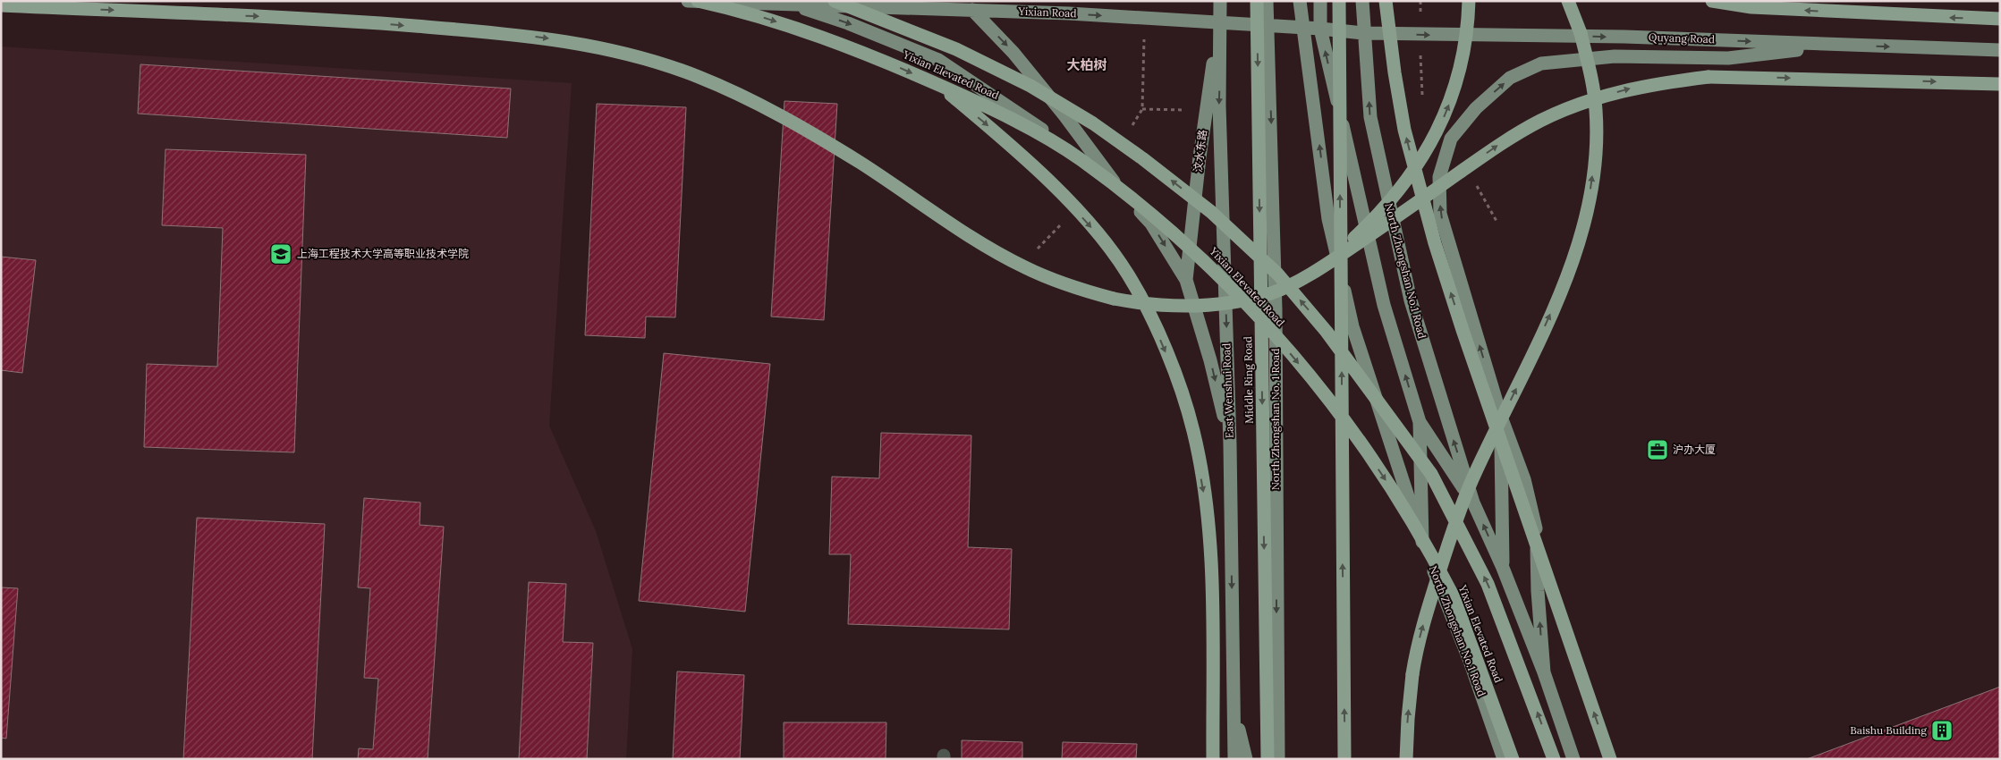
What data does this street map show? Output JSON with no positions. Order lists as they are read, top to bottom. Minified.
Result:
{"streets":{"highway":["Yixian Elevated Road","Middle Ring Road"],"main road":["Yixian Road","Quyang Road","汶水东路","North Zhongshan No.1 Road","East Wenshui Road","North Zhongshan No. 1 Road"]},"crossings":[["Yixian Road","Quyang Road"],["Yixian Road","汶水东路"],["Yixian Road","East Wenshui Road"],["Yixian Road","North Zhongshan No. 1 Road"],["Quyang Road","North Zhongshan No.1 Road"],["汶水东路","East Wenshui Road"]],"one_way":["Quyang Road"],"districts":["大柏树"],"places":{"school or university":["上海工程技术大学高等职业技术学院"],"office":["沪办大厦"],"building":["Baishu Building"]}}
